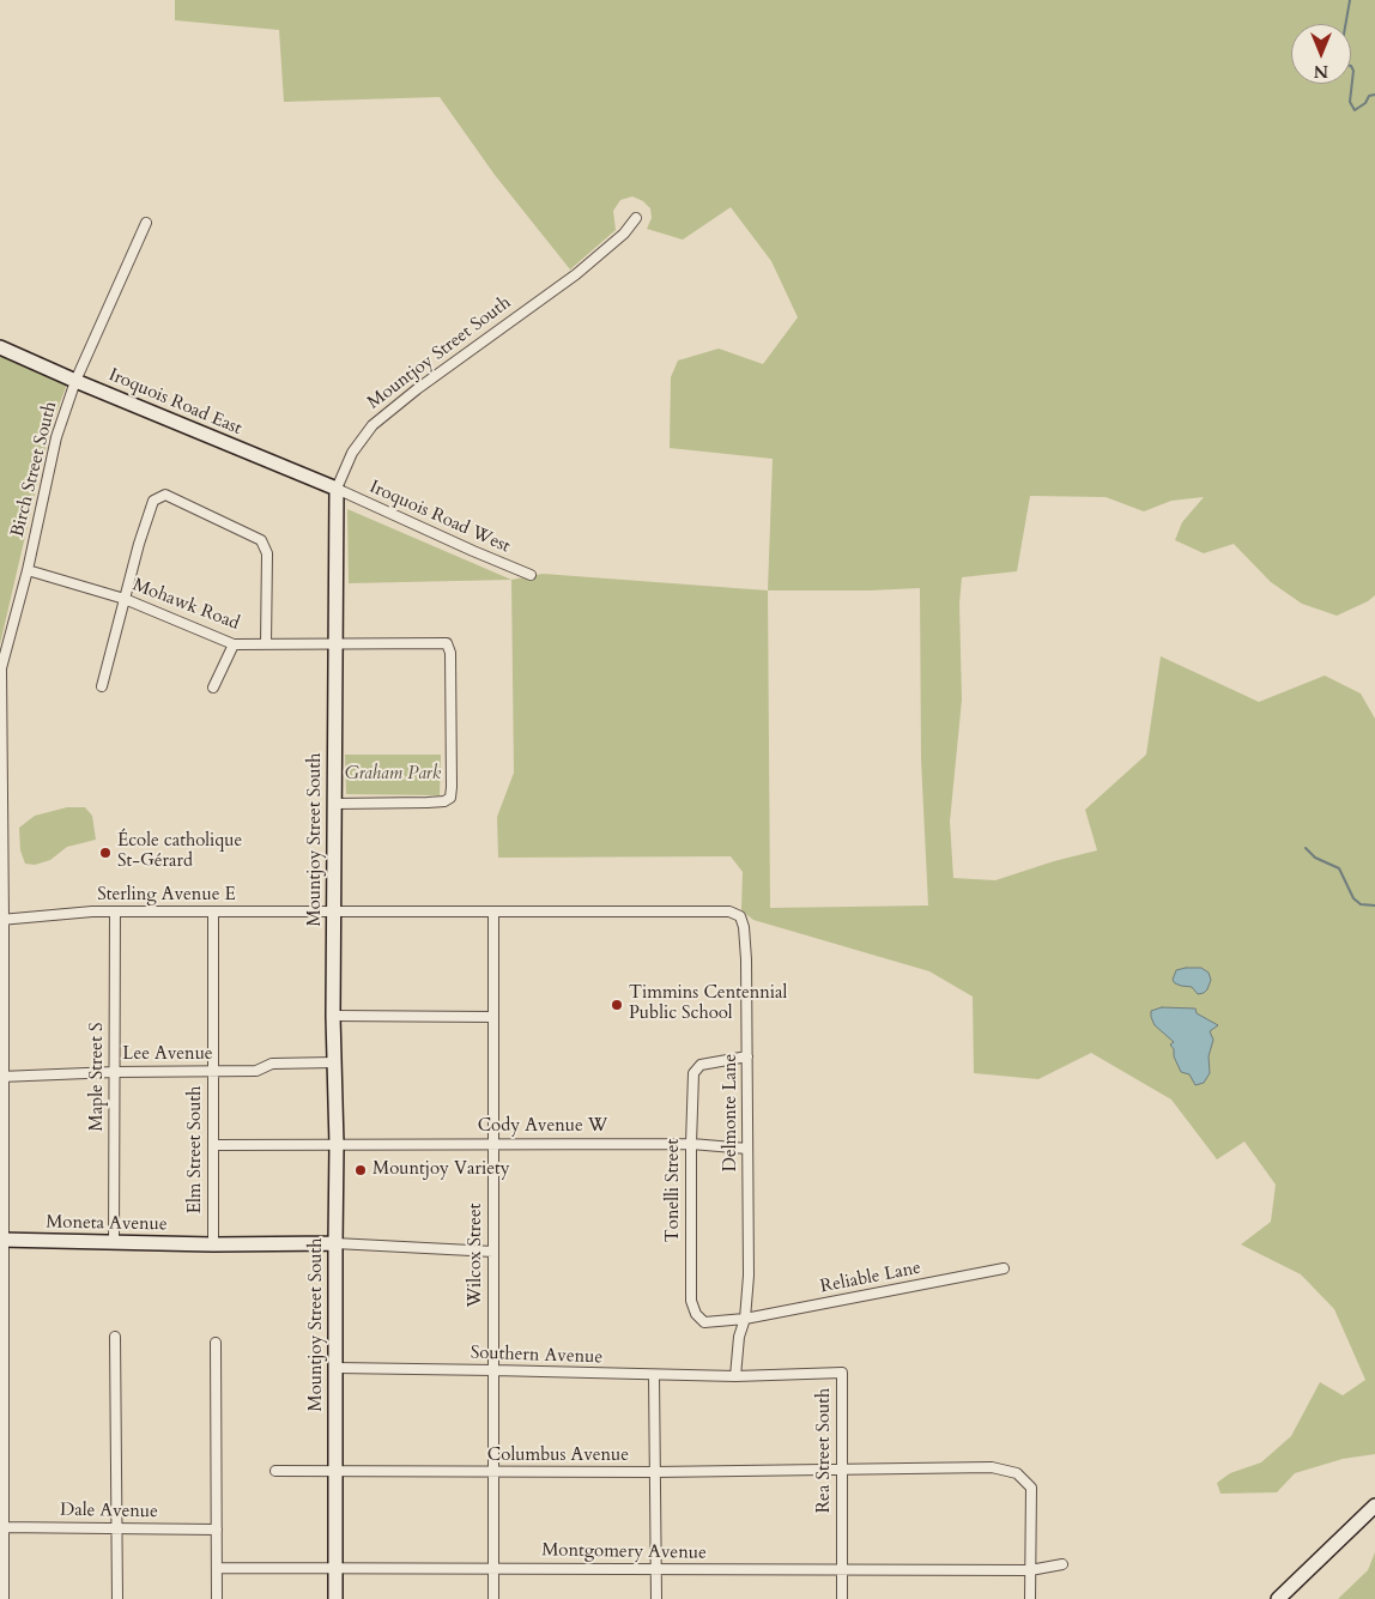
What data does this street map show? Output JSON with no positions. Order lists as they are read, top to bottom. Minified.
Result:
{"streets":{"street":["Mountjoy Street South","Iroquois Road East","Birch Street South","Iroquois Road West","Mohawk Road","Sterling Avenue E","Lee Avenue","Maple Street S","Delmonte Lane","Cody Avenue W","Elm Street South","Tonelli Street","Moneta Avenue","Wilcox Street","Reliable Lane","Southern Avenue","Rea Street South","Columbus Avenue","Dale Avenue","Montgomery Avenue"]},"crossings":[["Mountjoy Street South","Iroquois Road East"],["Mountjoy Street South","Iroquois Road West"],["Mountjoy Street South","Mohawk Road"],["Mountjoy Street South","Sterling Avenue E"],["Mountjoy Street South","Lee Avenue"],["Mountjoy Street South","Cody Avenue W"],["Mountjoy Street South","Moneta Avenue"],["Mountjoy Street South","Southern Avenue"],["Mountjoy Street South","Columbus Avenue"],["Mountjoy Street South","Montgomery Avenue"],["Iroquois Road East","Birch Street South"],["Iroquois Road East","Iroquois Road West"],["Birch Street South","Mohawk Road"],["Birch Street South","Sterling Avenue E"],["Birch Street South","Lee Avenue"],["Birch Street South","Moneta Avenue"],["Birch Street South","Dale Avenue"],["Sterling Avenue E","Maple Street S"],["Sterling Avenue E","Delmonte Lane"],["Sterling Avenue E","Elm Street South"],["Sterling Avenue E","Wilcox Street"],["Lee Avenue","Maple Street S"],["Lee Avenue","Elm Street South"],["Maple Street S","Moneta Avenue"],["Delmonte Lane","Cody Avenue W"],["Delmonte Lane","Tonelli Street"],["Delmonte Lane","Wilcox Street"],["Delmonte Lane","Reliable Lane"],["Delmonte Lane","Southern Avenue"],["Delmonte Lane","Rea Street South"],["Cody Avenue W","Elm Street South"],["Cody Avenue W","Tonelli Street"],["Cody Avenue W","Wilcox Street"],["Elm Street South","Moneta Avenue"],["Tonelli Street","Reliable Lane"],["Wilcox Street","Southern Avenue"],["Wilcox Street","Columbus Avenue"],["Wilcox Street","Montgomery Avenue"],["Southern Avenue","Rea Street South"],["Rea Street South","Columbus Avenue"],["Rea Street South","Montgomery Avenue"],["Columbus Avenue","Montgomery Avenue"]],"parks":["Graham Park"],"places":["École catholique St-Gérard","Timmins Centennial Public School","Mountjoy Variety"],"north":"bottom"}
